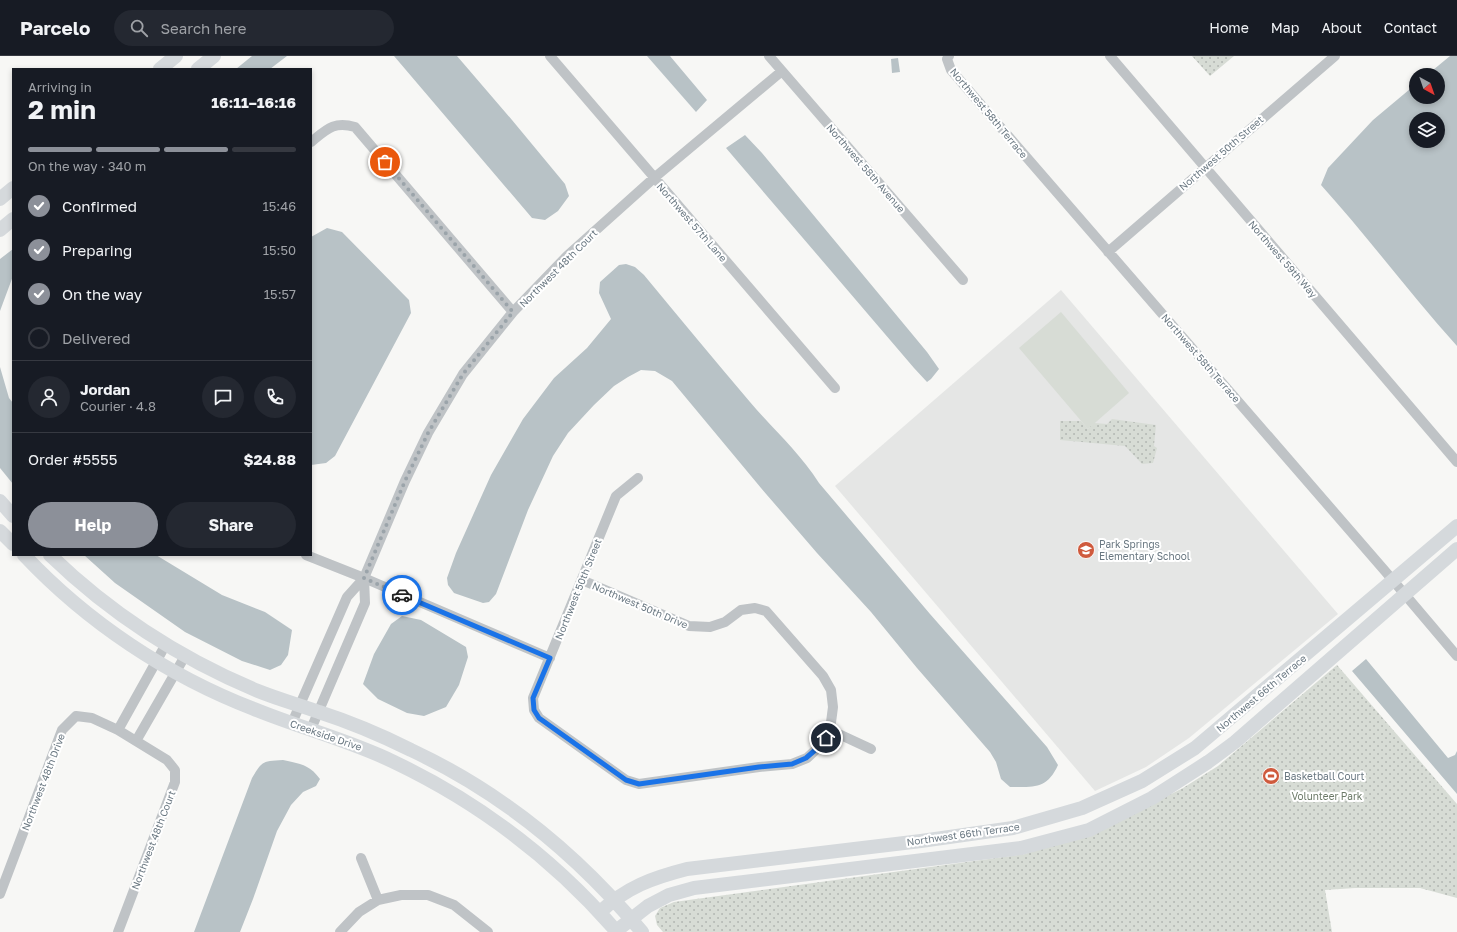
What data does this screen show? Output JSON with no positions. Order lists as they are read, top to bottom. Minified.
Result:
{"streets":{"street":["Northwest 58th Terrace","Northwest 50th Street","Northwest 58th Avenue","Northwest 57th Lane","Northwest 59th Way","Northwest 48th Court","Northwest 50th Drive","Northwest 66th Terrace","Creekside Drive","Northwest 48th Drive"]},"crossings":[["Northwest 58th Terrace","Northwest 50th Street"],["Northwest 58th Terrace","Northwest 66th Terrace"],["Northwest 50th Street","Northwest 59th Way"],["Northwest 50th Street","Northwest 50th Drive"],["Northwest 58th Avenue","Northwest 48th Court"],["Northwest 57th Lane","Northwest 48th Court"],["Northwest 48th Court","Creekside Drive"],["Northwest 48th Court","Northwest 48th Drive"],["Northwest 66th Terrace","Creekside Drive"]],"parks":["Volunteer Park"],"places":{"school or university":["Park Springs Elementary School"],"sports":["Basketball Court"]},"north":"bottom right","page":{"header":"Parcelo","search":"Search here","nav":["Home","Map","About","Contact"],"heading":["2 min","Arriving in","16:11–16:16"],"panel":["Jordan","Courier · 4.8","Order #5555","$24.88"],"bar":"On the way · 340 m","list":[["Confirmed","15:46"],["Preparing","15:50"],["On the way","15:57"],"Delivered"],"buttons":["Help","Share"]}}
